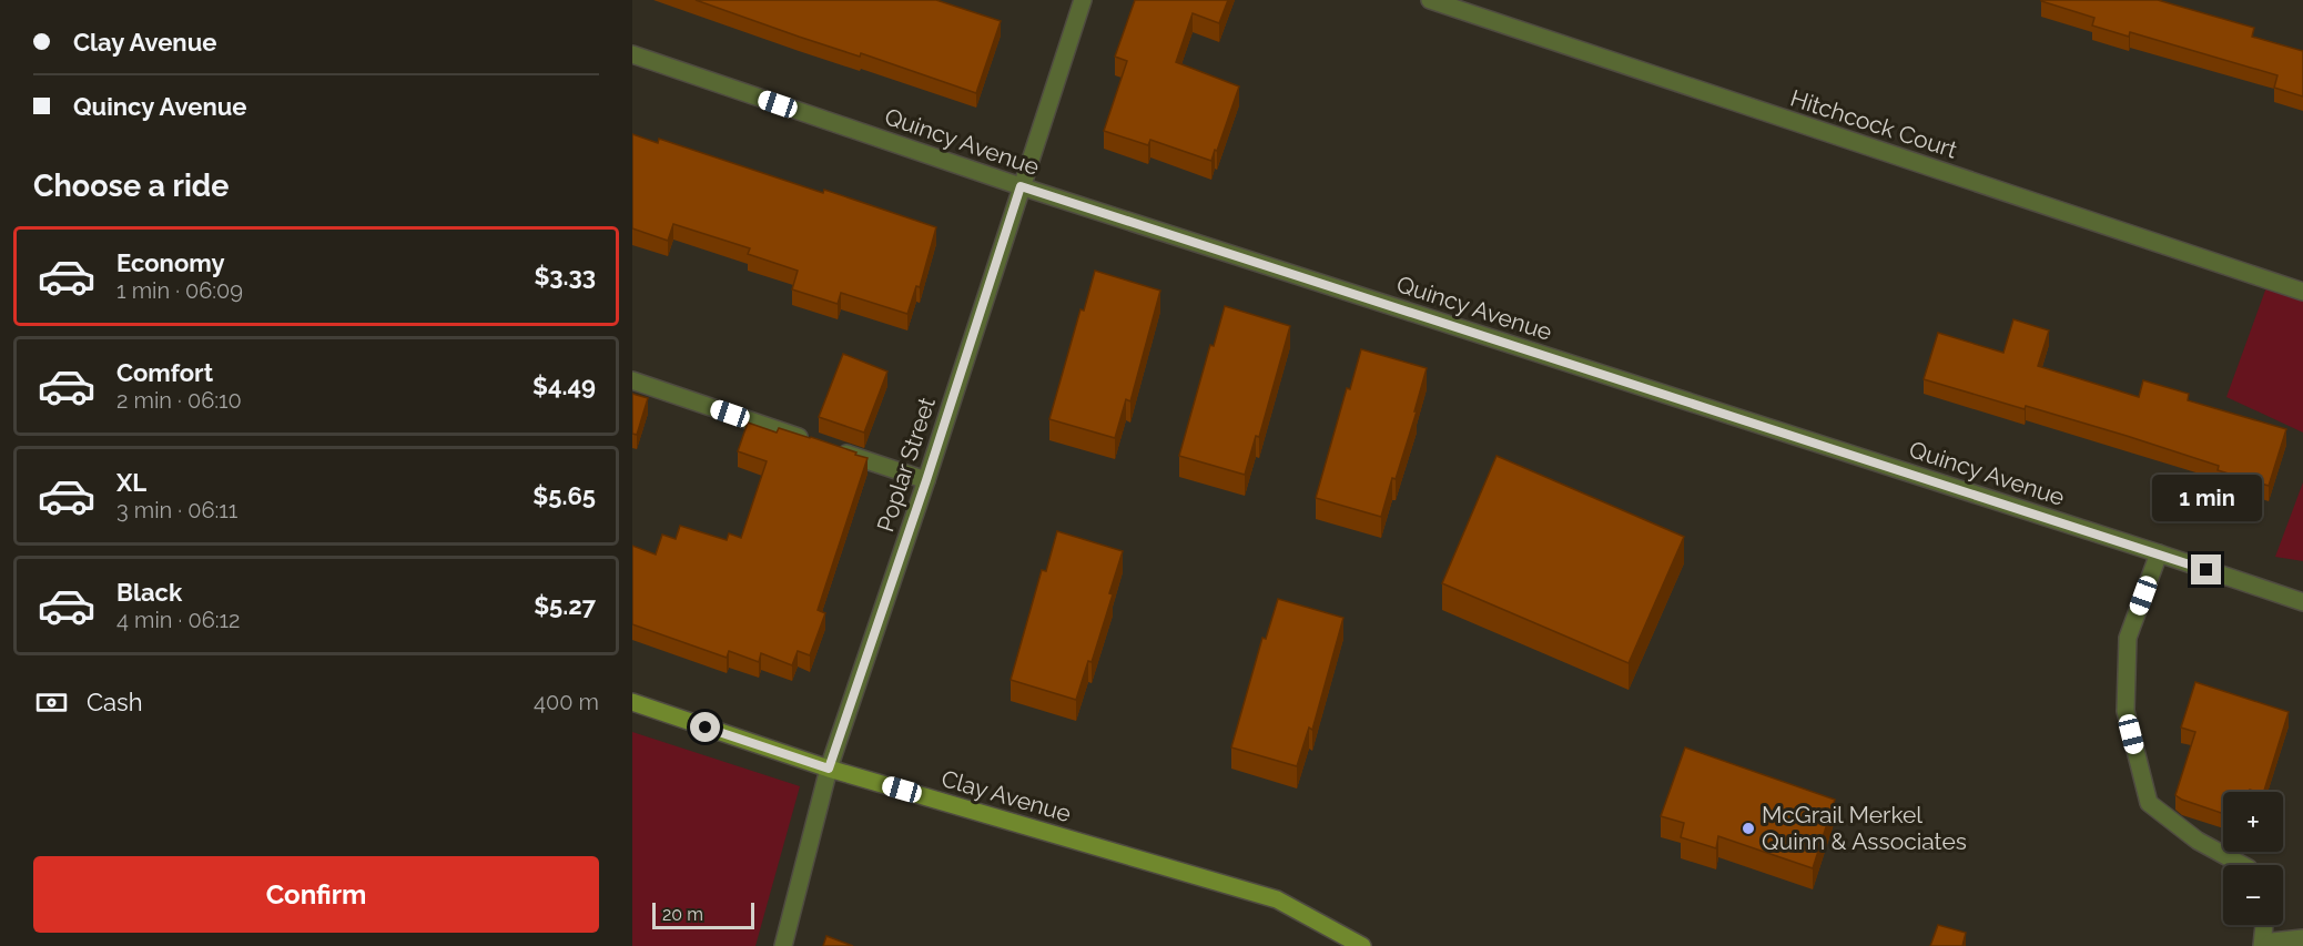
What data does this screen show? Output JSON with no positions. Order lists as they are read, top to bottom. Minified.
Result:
{"streets":{"main road":["Clay Avenue"],"street":["Hitchcock Court","Quincy Avenue","Poplar Street"]},"crossings":[["Quincy Avenue","Poplar Street"],["Poplar Street","Clay Avenue"]],"places":["McGrail Merkel Quinn & Associates"],"scale_bar":"20 m","page":{"banner":["Clay Avenue","Quincy Avenue"],"heading":"Choose a ride","list":[{"name":"Economy","note":"1 min · 06:09","value":"$3.33"},{"name":"Comfort","note":"2 min · 06:10","value":"$4.49"},{"name":"XL","note":"3 min · 06:11","value":"$5.65"},{"name":"Black","note":"4 min · 06:12","value":"$5.27"}],"bubble":"1 min","pay":["Cash","400 m"],"map_buttons":["+","−"],"buttons":"Confirm","scale":"20 m"}}
